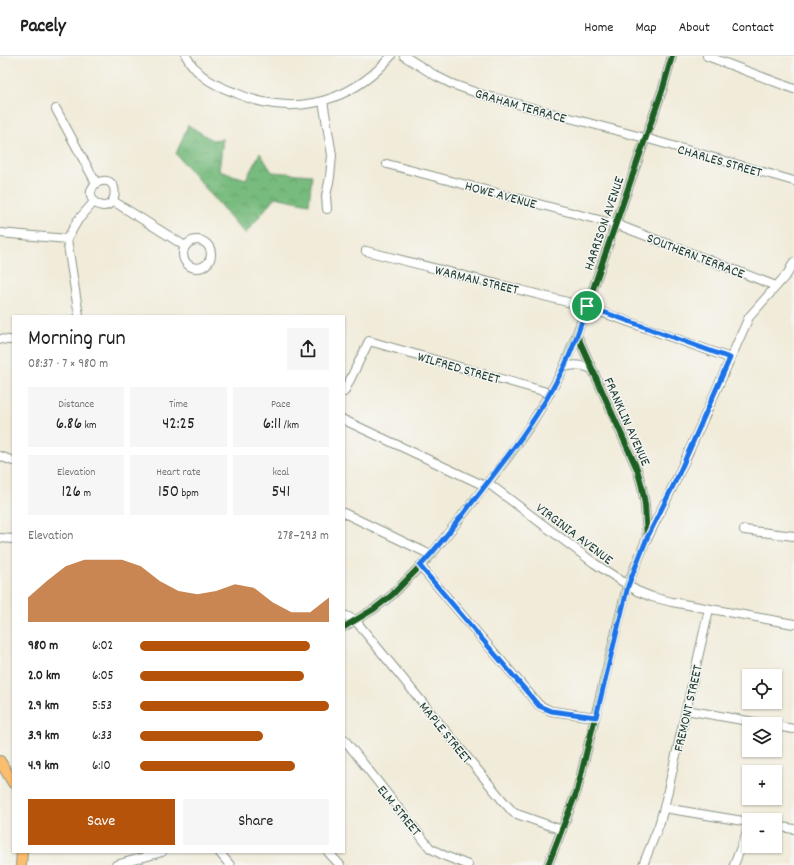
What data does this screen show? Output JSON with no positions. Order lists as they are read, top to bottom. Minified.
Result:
{"streets":{"street":["GRAHAM TERRACE","CHARLES STREET","HOWE AVENUE","HARRISON AVENUE","SOUTHERN TERRACE","WARMAN STREET","WILFRED STREET","FRANKLIN AVENUE","VIRGINIA AVENUE","FREMONT STREET","MAPLE STREET","ELM STREET"]},"crossings":[["GRAHAM TERRACE","CHARLES STREET"],["GRAHAM TERRACE","HARRISON AVENUE"],["CHARLES STREET","HARRISON AVENUE"],["HOWE AVENUE","HARRISON AVENUE"],["HOWE AVENUE","SOUTHERN TERRACE"],["HARRISON AVENUE","SOUTHERN TERRACE"],["HARRISON AVENUE","WARMAN STREET"],["HARRISON AVENUE","WILFRED STREET"],["HARRISON AVENUE","FRANKLIN AVENUE"],["HARRISON AVENUE","VIRGINIA AVENUE"],["HARRISON AVENUE","MAPLE STREET"],["FRANKLIN AVENUE","VIRGINIA AVENUE"],["FRANKLIN AVENUE","MAPLE STREET"],["VIRGINIA AVENUE","FREMONT STREET"]],"page":{"header":"Pacely","nav":["Home","Map","About","Contact"],"heading":["Morning run","08:37 · 7 × 980 m"],"stats":[["Distance","6.86 km"],["Time","42:25"],["Pace","6:11 /km"],["Elevation","126 m"],["Heart rate","150 bpm"],["kcal","541"]],"chart":["Elevation","278–293 m"],"list":[{"name":"980 m","note":"6:02"},{"name":"2.0 km","note":"6:05"},{"name":"2.9 km","note":"5:53"},{"name":"3.9 km","note":"6:33"},{"name":"4.9 km","note":"6:10"}],"map_buttons":["+","−"],"buttons":["Save","Share"]}}
